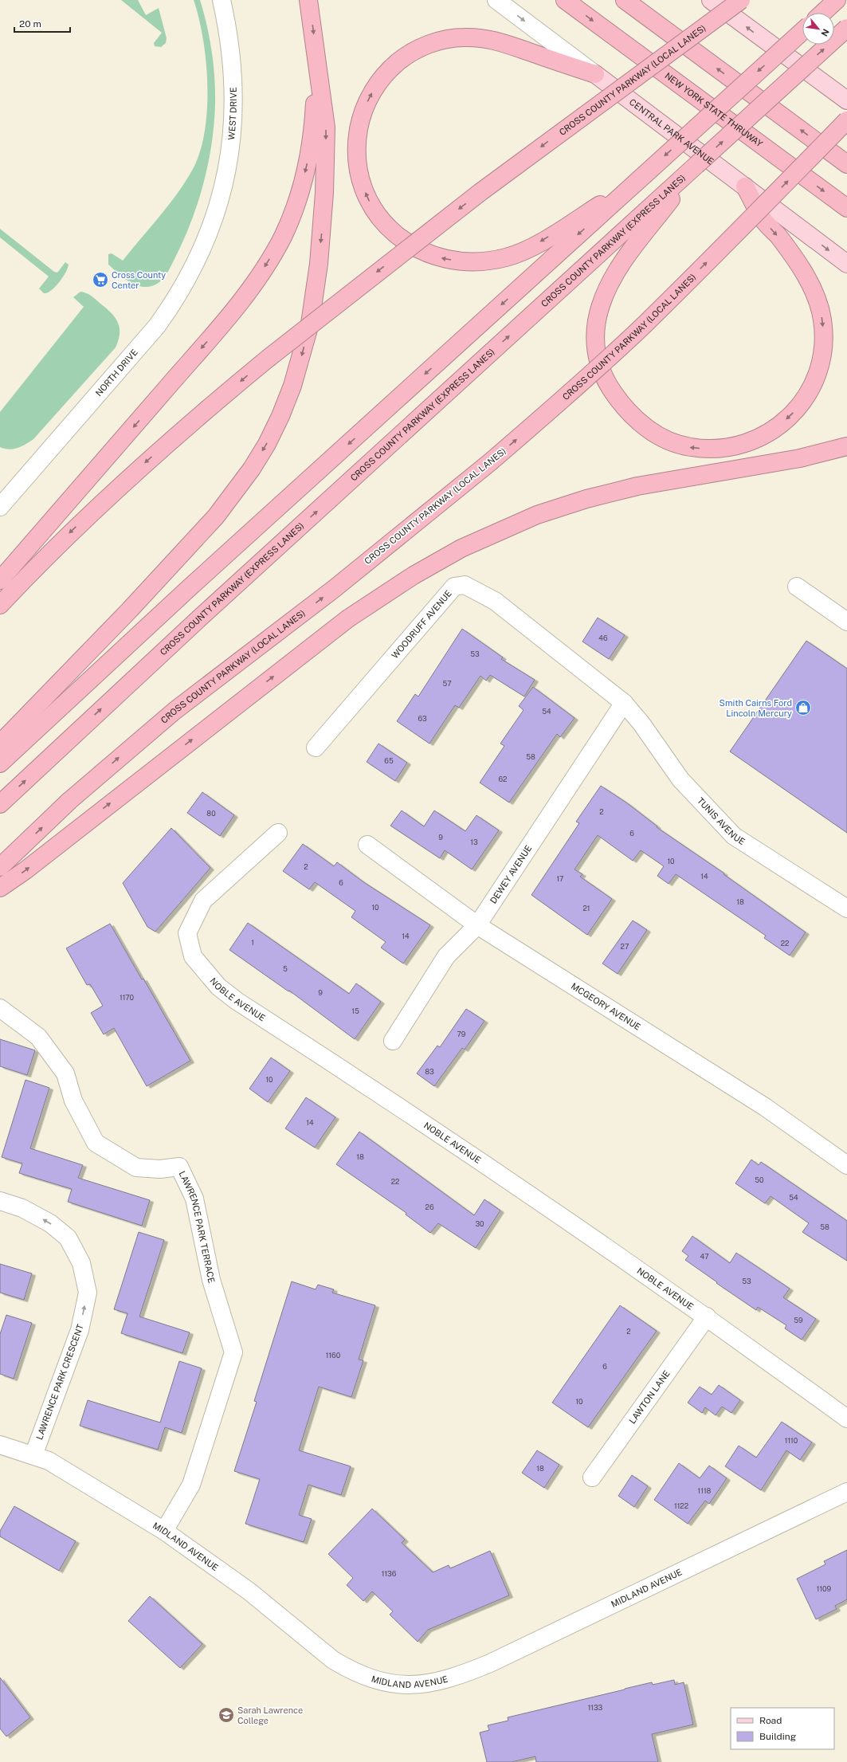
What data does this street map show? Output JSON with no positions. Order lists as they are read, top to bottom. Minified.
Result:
{"streets":{"highway":["CROSS COUNTY PARKWAY (LOCAL LANES)","NEW YORK STATE THRUWAY","CROSS COUNTY PARKWAY (EXPRESS LANES)"],"main road":["CENTRAL PARK AVENUE"],"street":["WEST DRIVE","NORTH DRIVE","WOODRUFF AVENUE","TUNIS AVENUE","DEWEY AVENUE","NOBLE AVENUE","MCGEORY AVENUE","LAWRENCE PARK TERRACE","LAWRENCE PARK CRESCENT","LAWTON LANE","MIDLAND AVENUE"]},"crossings":[["WEST DRIVE","NORTH DRIVE"],["WOODRUFF AVENUE","TUNIS AVENUE"],["WOODRUFF AVENUE","DEWEY AVENUE"],["TUNIS AVENUE","DEWEY AVENUE"],["DEWEY AVENUE","MCGEORY AVENUE"],["NOBLE AVENUE","LAWTON LANE"],["LAWRENCE PARK TERRACE","MIDLAND AVENUE"],["LAWRENCE PARK CRESCENT","MIDLAND AVENUE"]],"one_way":["CENTRAL PARK AVENUE","LAWRENCE PARK CRESCENT"],"places":{"supermarket":["Cross County Center"],"shop":["Smith Cairns Ford Lincoln Mercury"],"school or university":["Sarah Lawrence College"]},"house_numbers":["46","53","57","54","63","58","65","62","2","80","6","9","13","10","2","14","17","6","18","10","21","14","1","22","27","5","9","1170","15","79","83","10","14","18","50","22","54","26","30","58","47","53","59","2","1160","6","10","1110","18","1118","1122","1136","1109","1133"],"legend":["Road","Building"],"scale_bar":"20 m","north":"bottom right"}
